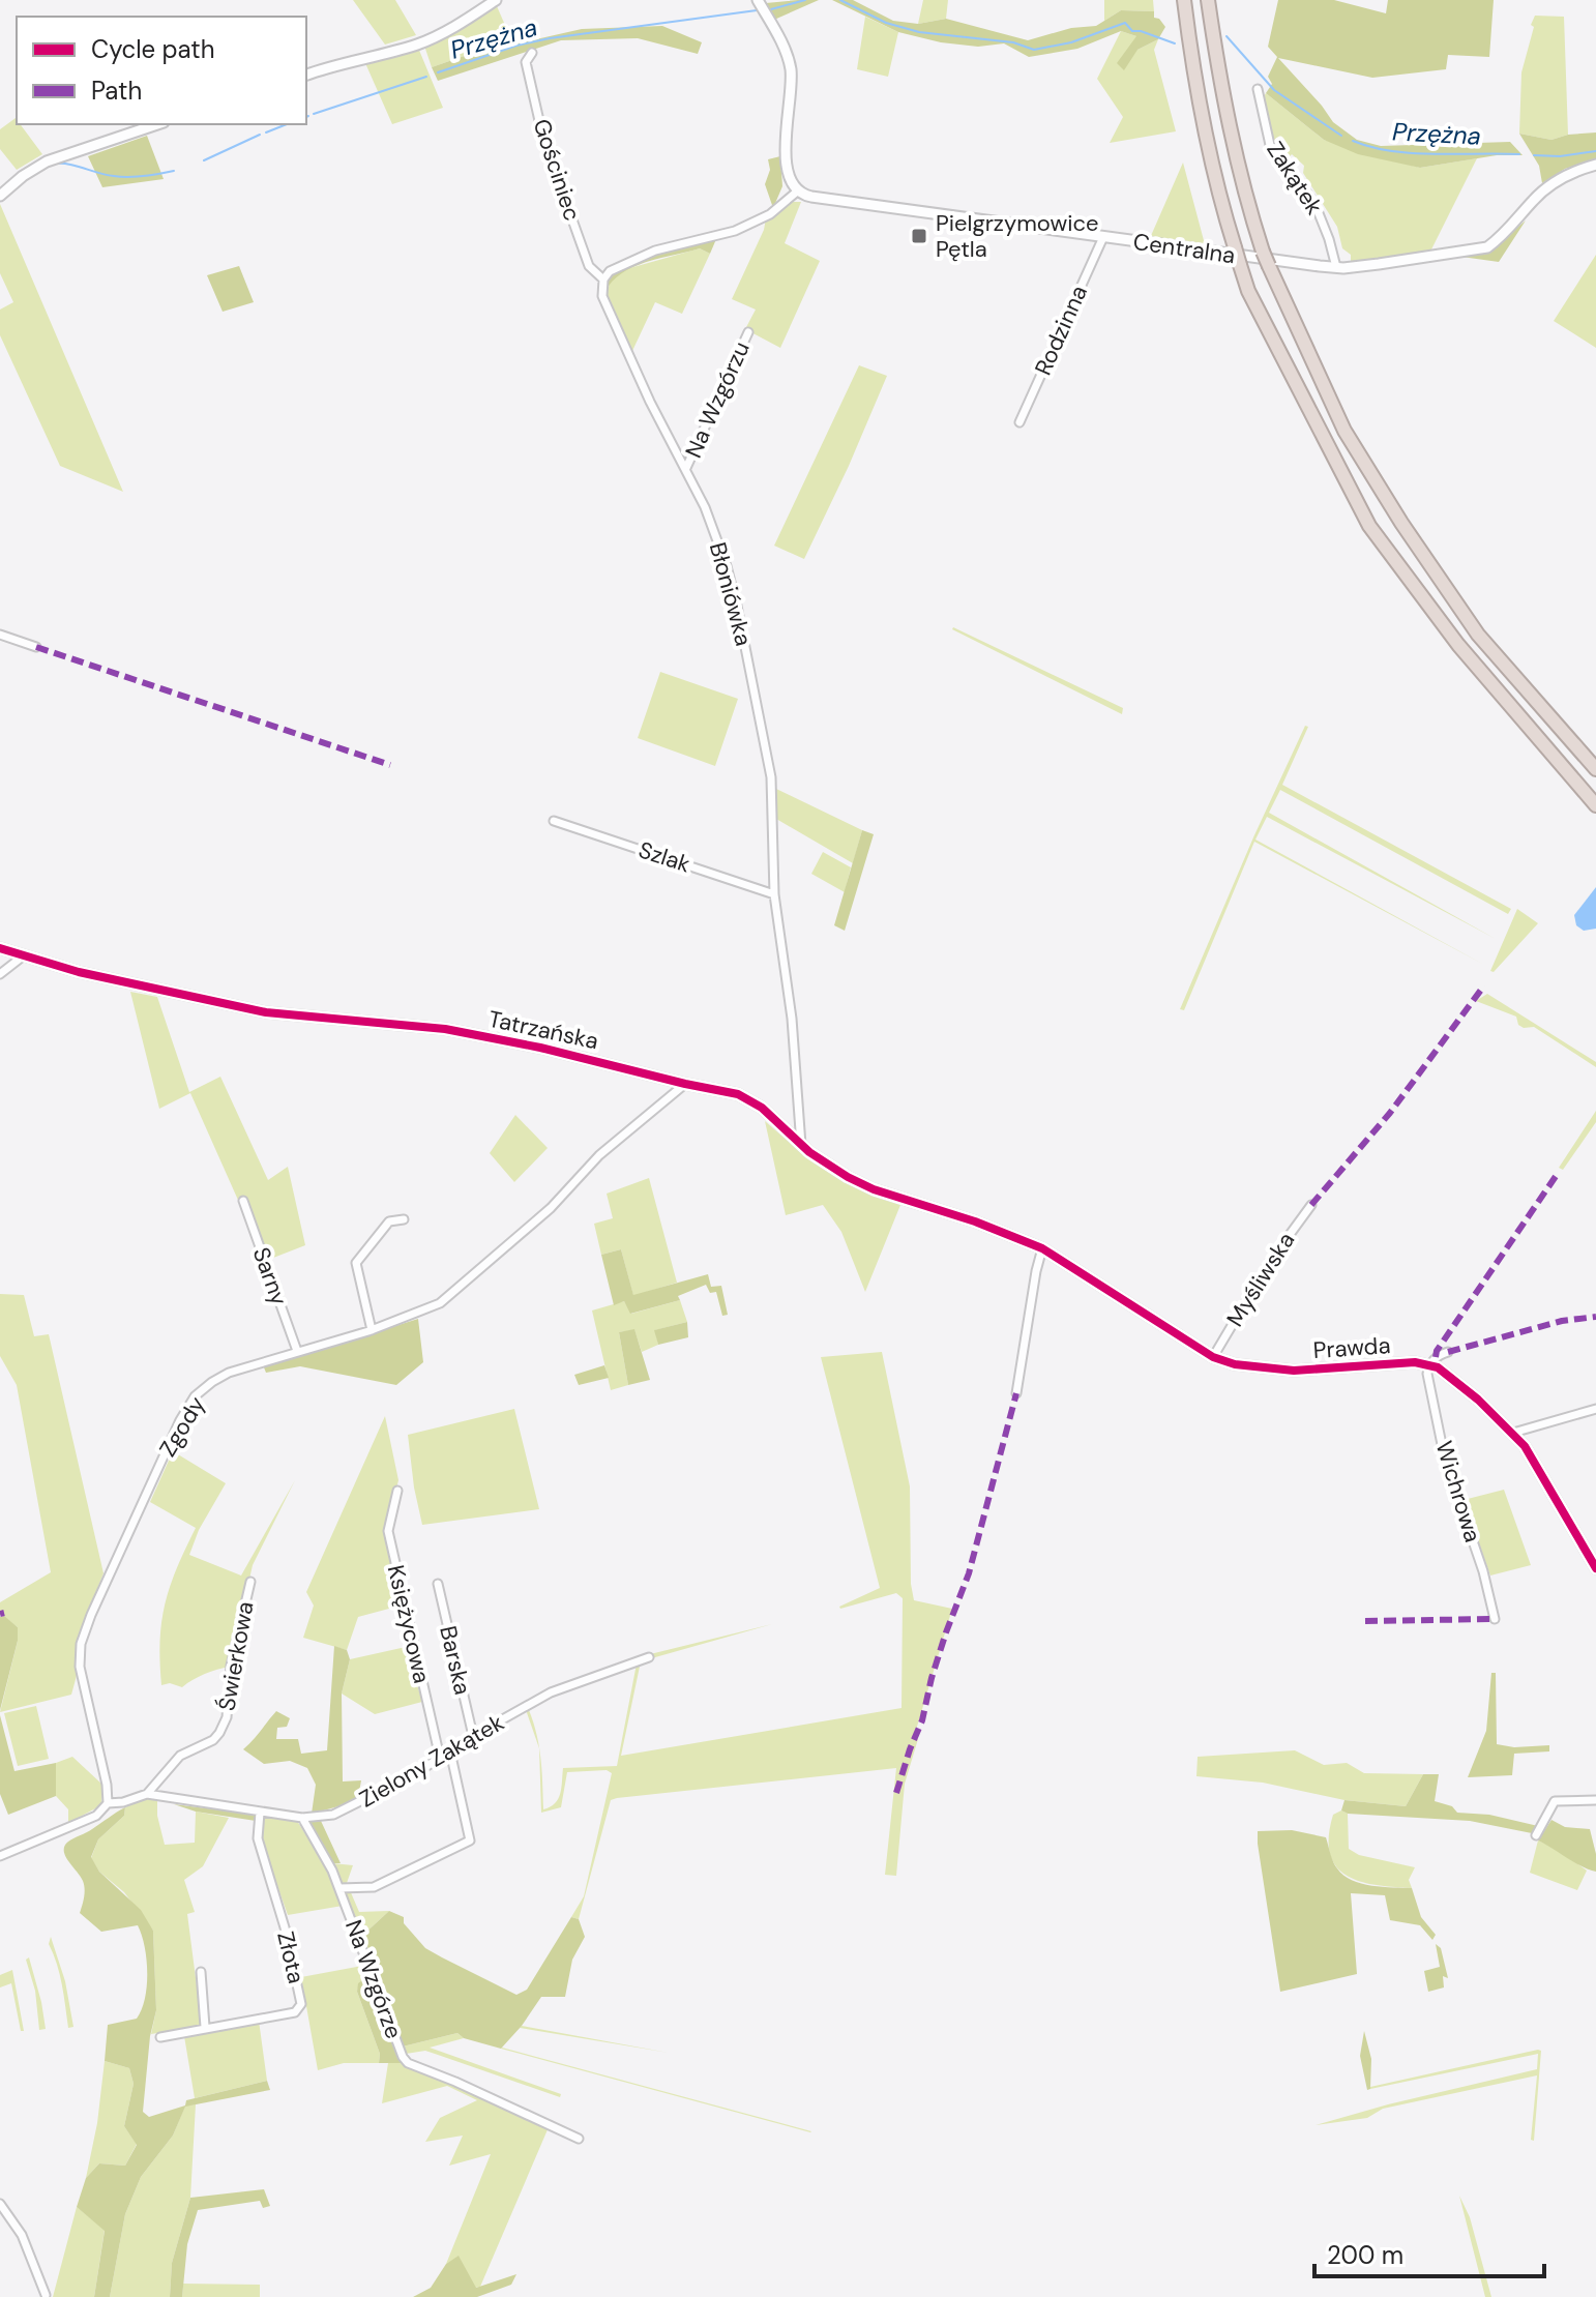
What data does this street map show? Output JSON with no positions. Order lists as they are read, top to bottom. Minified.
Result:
{"streets":{"street":["Gościniec","Zakątek","Centralna","Rodzinna","Na Wzgórzu","Błoniówka","Szlak","Tatrzańska","Sarny","Myśliwska","Prawda","Zgody","Wichrowa","Księżycowa","Świerkowa","Barska","Zielony Zakątek","Złota","Na Wzgórze"]},"crossings":[["Gościniec","Błoniówka"],["Zakątek","Centralna"],["Centralna","Rodzinna"],["Na Wzgórzu","Błoniówka"],["Błoniówka","Szlak"],["Błoniówka","Tatrzańska"],["Tatrzańska","Prawda"],["Tatrzańska","Zgody"],["Sarny","Zgody"],["Myśliwska","Prawda"],["Prawda","Wichrowa"],["Zgody","Zielony Zakątek"],["Księżycowa","Zielony Zakątek"],["Świerkowa","Zielony Zakątek"],["Barska","Zielony Zakątek"],["Zielony Zakątek","Złota"],["Zielony Zakątek","Na Wzgórze"]],"water":["Przężna"],"places":{"transit":["Pielgrzymowice Pętla"]},"legend":["Cycle path","Path"],"scale_bar":"200 m"}
